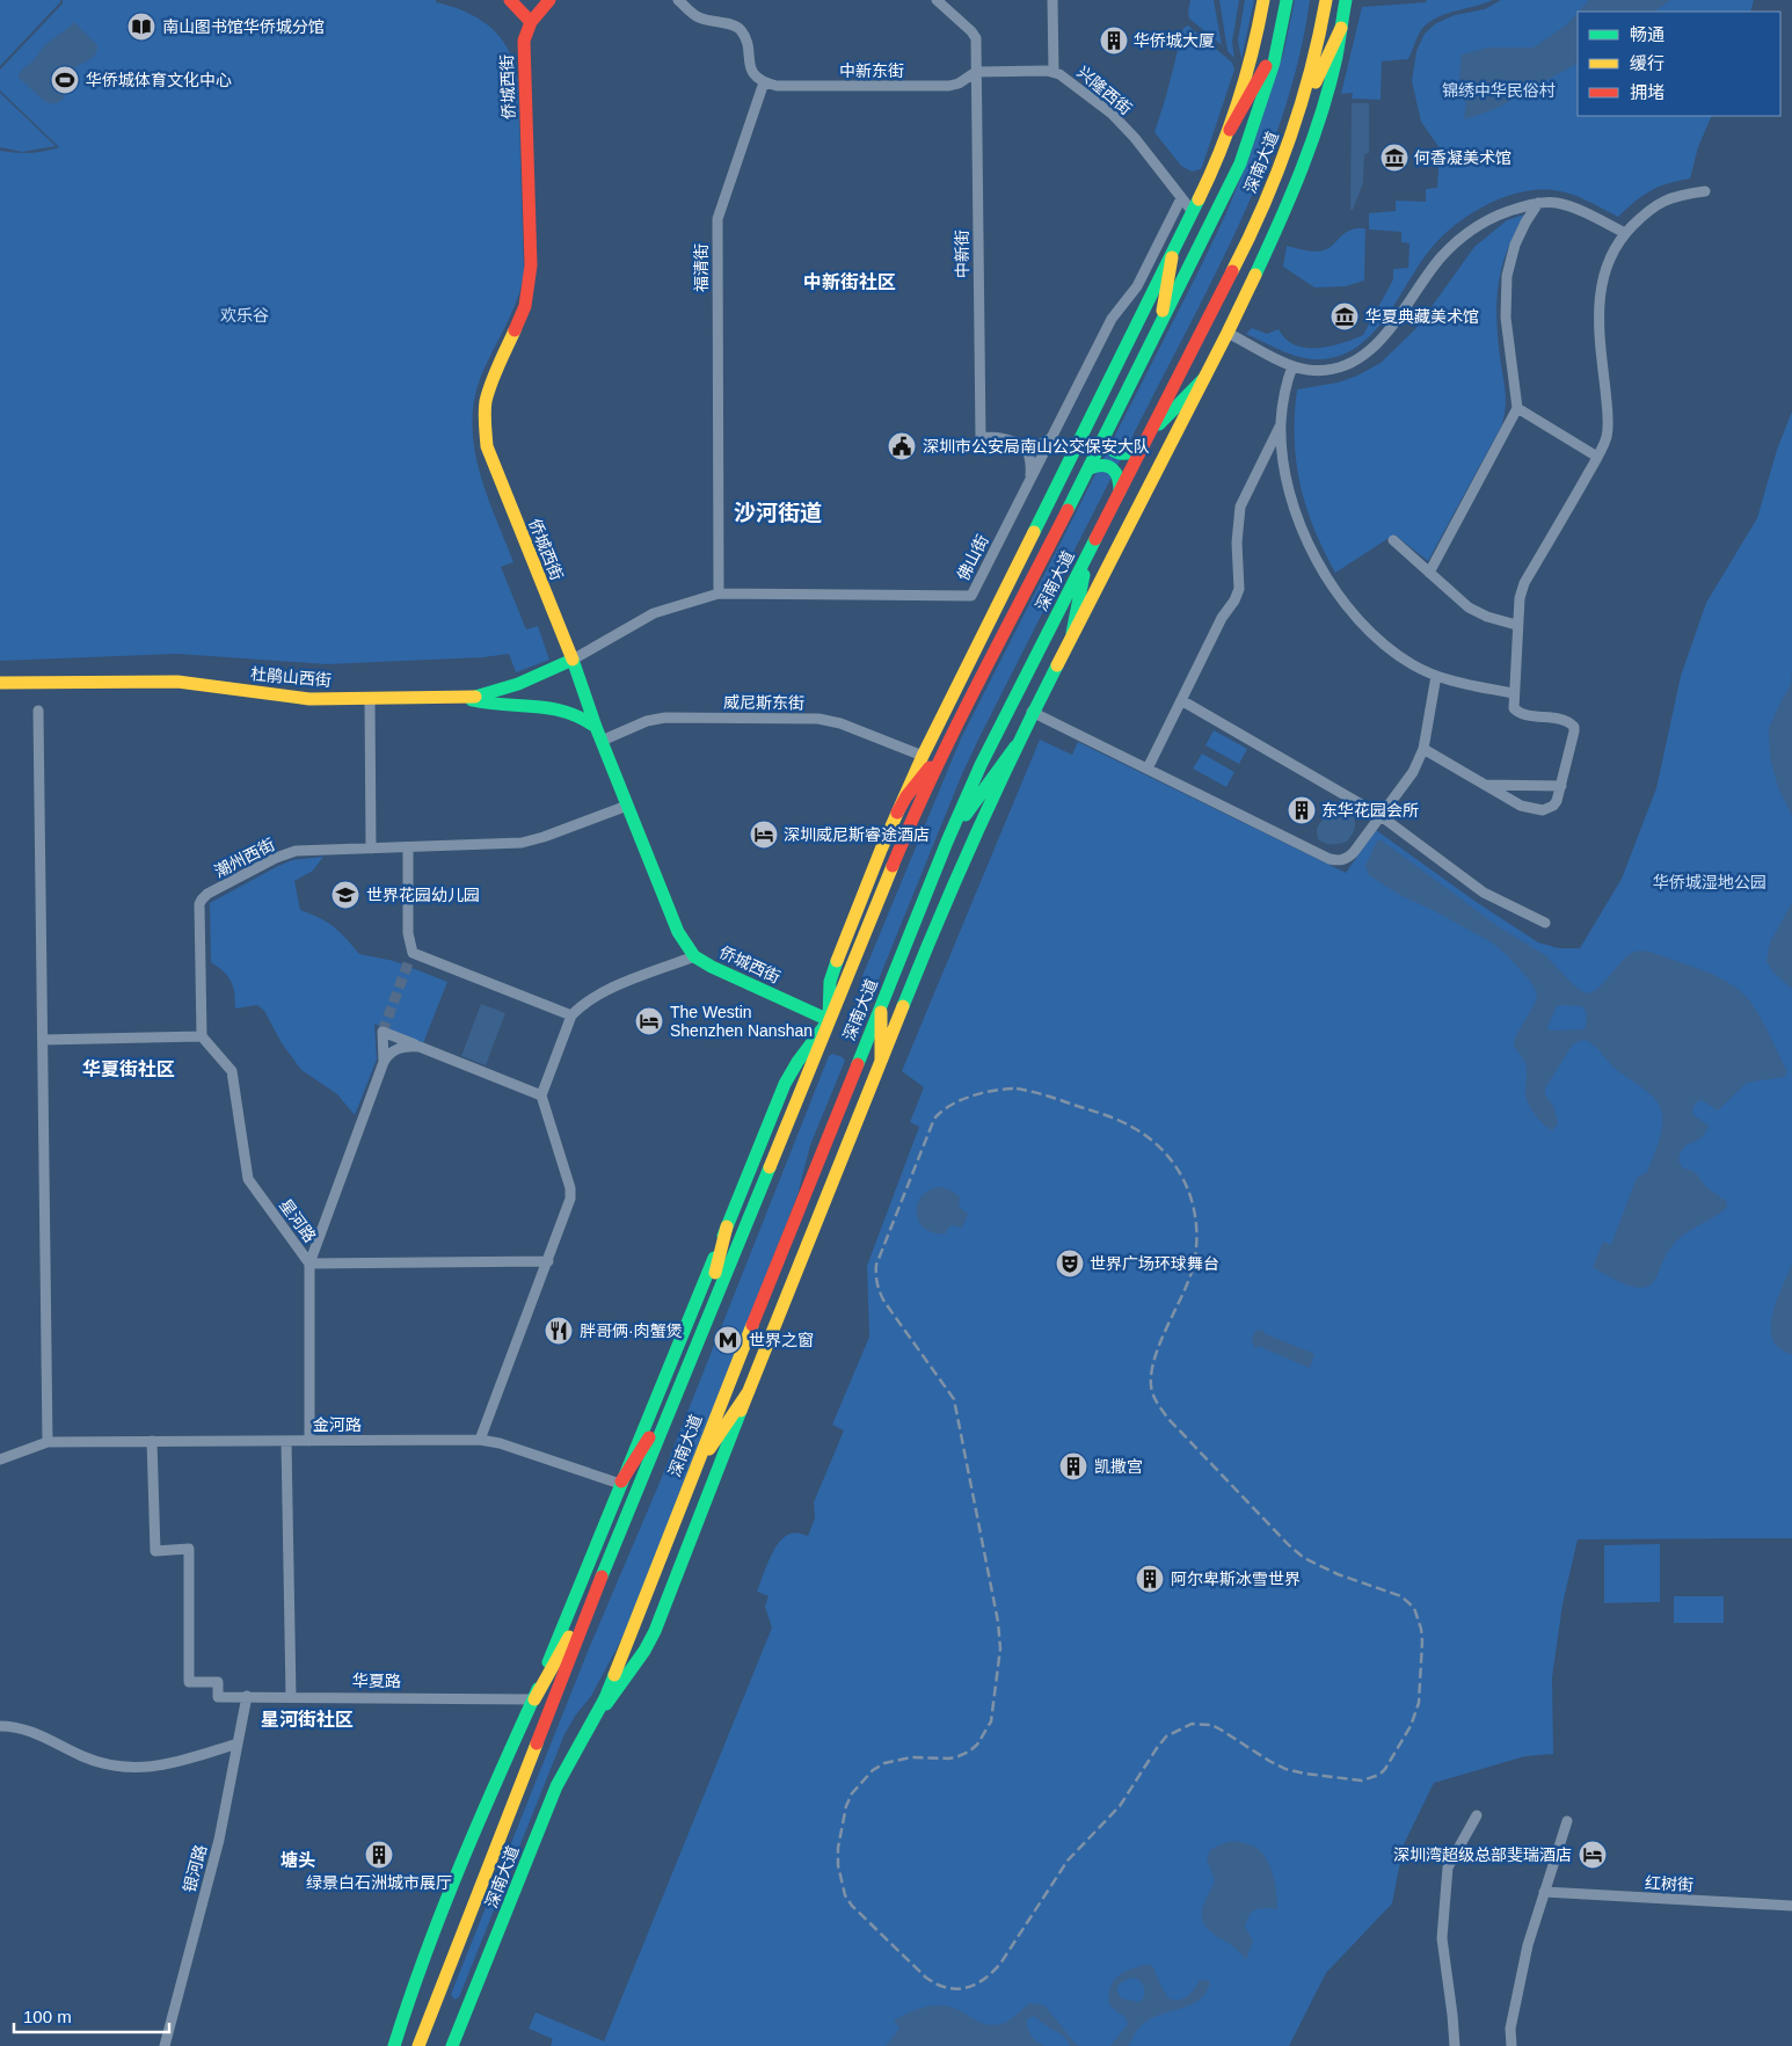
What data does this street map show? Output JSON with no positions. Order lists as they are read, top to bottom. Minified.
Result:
{"streets":{"main road":["侨城西街","深南大道","杜鹃山西街"],"street":["中新东街","兴隆西街","中新街","福清街","佛山街","威尼斯东街","潮州西街","星河路","金河路","华夏路","银河路","红树街"]},"crossings":[["中新东街","兴隆西街"],["中新东街","中新街"],["中新东街","福清街"],["侨城西街","深南大道"],["侨城西街","佛山街"],["侨城西街","杜鹃山西街"],["侨城西街","威尼斯东街"],["侨城西街","潮州西街"],["兴隆西街","中新街"],["兴隆西街","佛山街"],["福清街","佛山街"],["佛山街","杜鹃山西街"],["潮州西街","星河路"],["星河路","金河路"],["金河路","华夏路"],["华夏路","银河路"]],"districts":["中新街社区","沙河街道","华夏街社区","星河街社区","塘头"],"parks":["锦绣中华民俗村","欢乐谷","华侨城湿地公园"],"places":{"library":["南山图书馆华侨城分馆"],"building":["华侨城大厦","东华花园会所","凯撒宫","阿尔卑斯冰雪世界","绿景白石洲城市展厅"],"sports":["华侨城体育文化中心"],"museum":["何香凝美术馆","华夏典藏美术馆"],"public building":["深圳市公安局南山公交保安大队"],"hotel":["深圳威尼斯睿途酒店","The Westin Shenzhen Nanshan","深圳湾超级总部斐瑞酒店"],"school or university":["世界花园幼儿园"],"theatre":["世界广场环球舞台"],"restaurant":["胖哥俩·肉蟹煲"],"metro station":["世界之窗"]},"legend":["畅通","缓行","拥堵"],"scale_bar":"100 m"}
